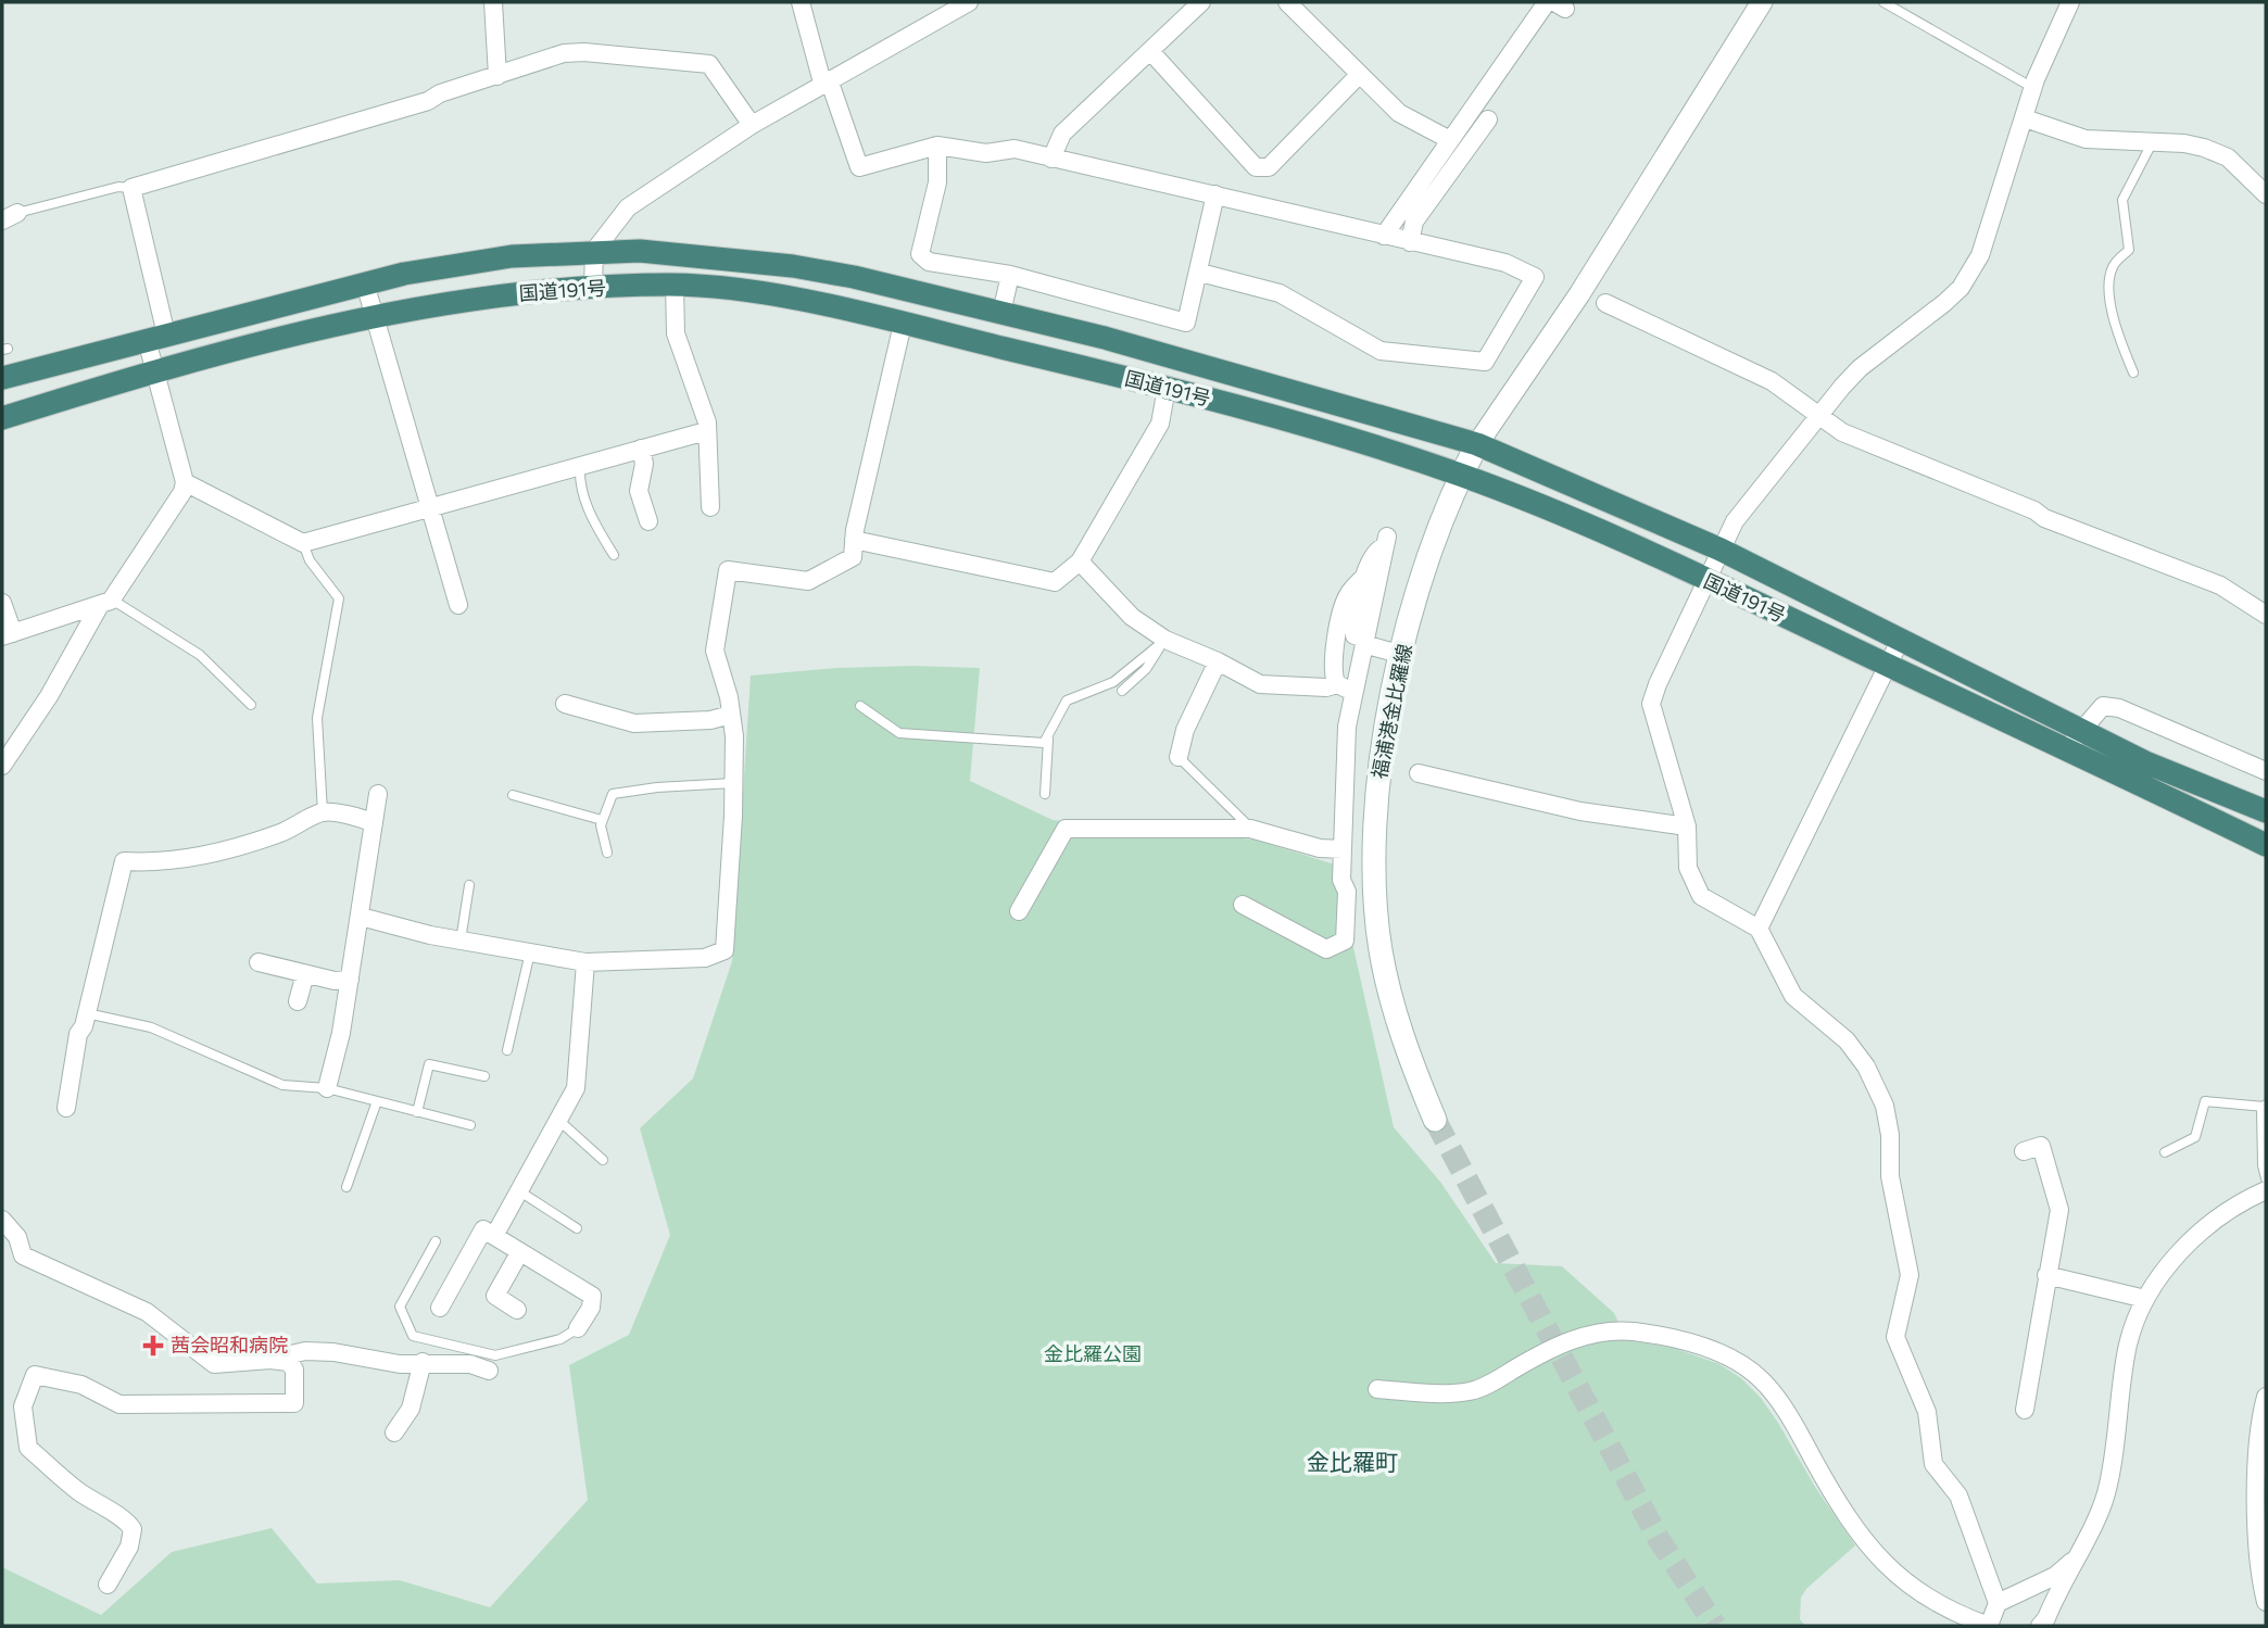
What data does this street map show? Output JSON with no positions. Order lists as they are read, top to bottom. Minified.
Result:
{"streets":{"highway":["国道191号"],"main road":["福浦港金比羅線"]},"crossings":[["国道191号","福浦港金比羅線"]],"districts":["金比羅町"],"parks":["金比羅公園"],"places":{"health":["茜会昭和病院"]}}
